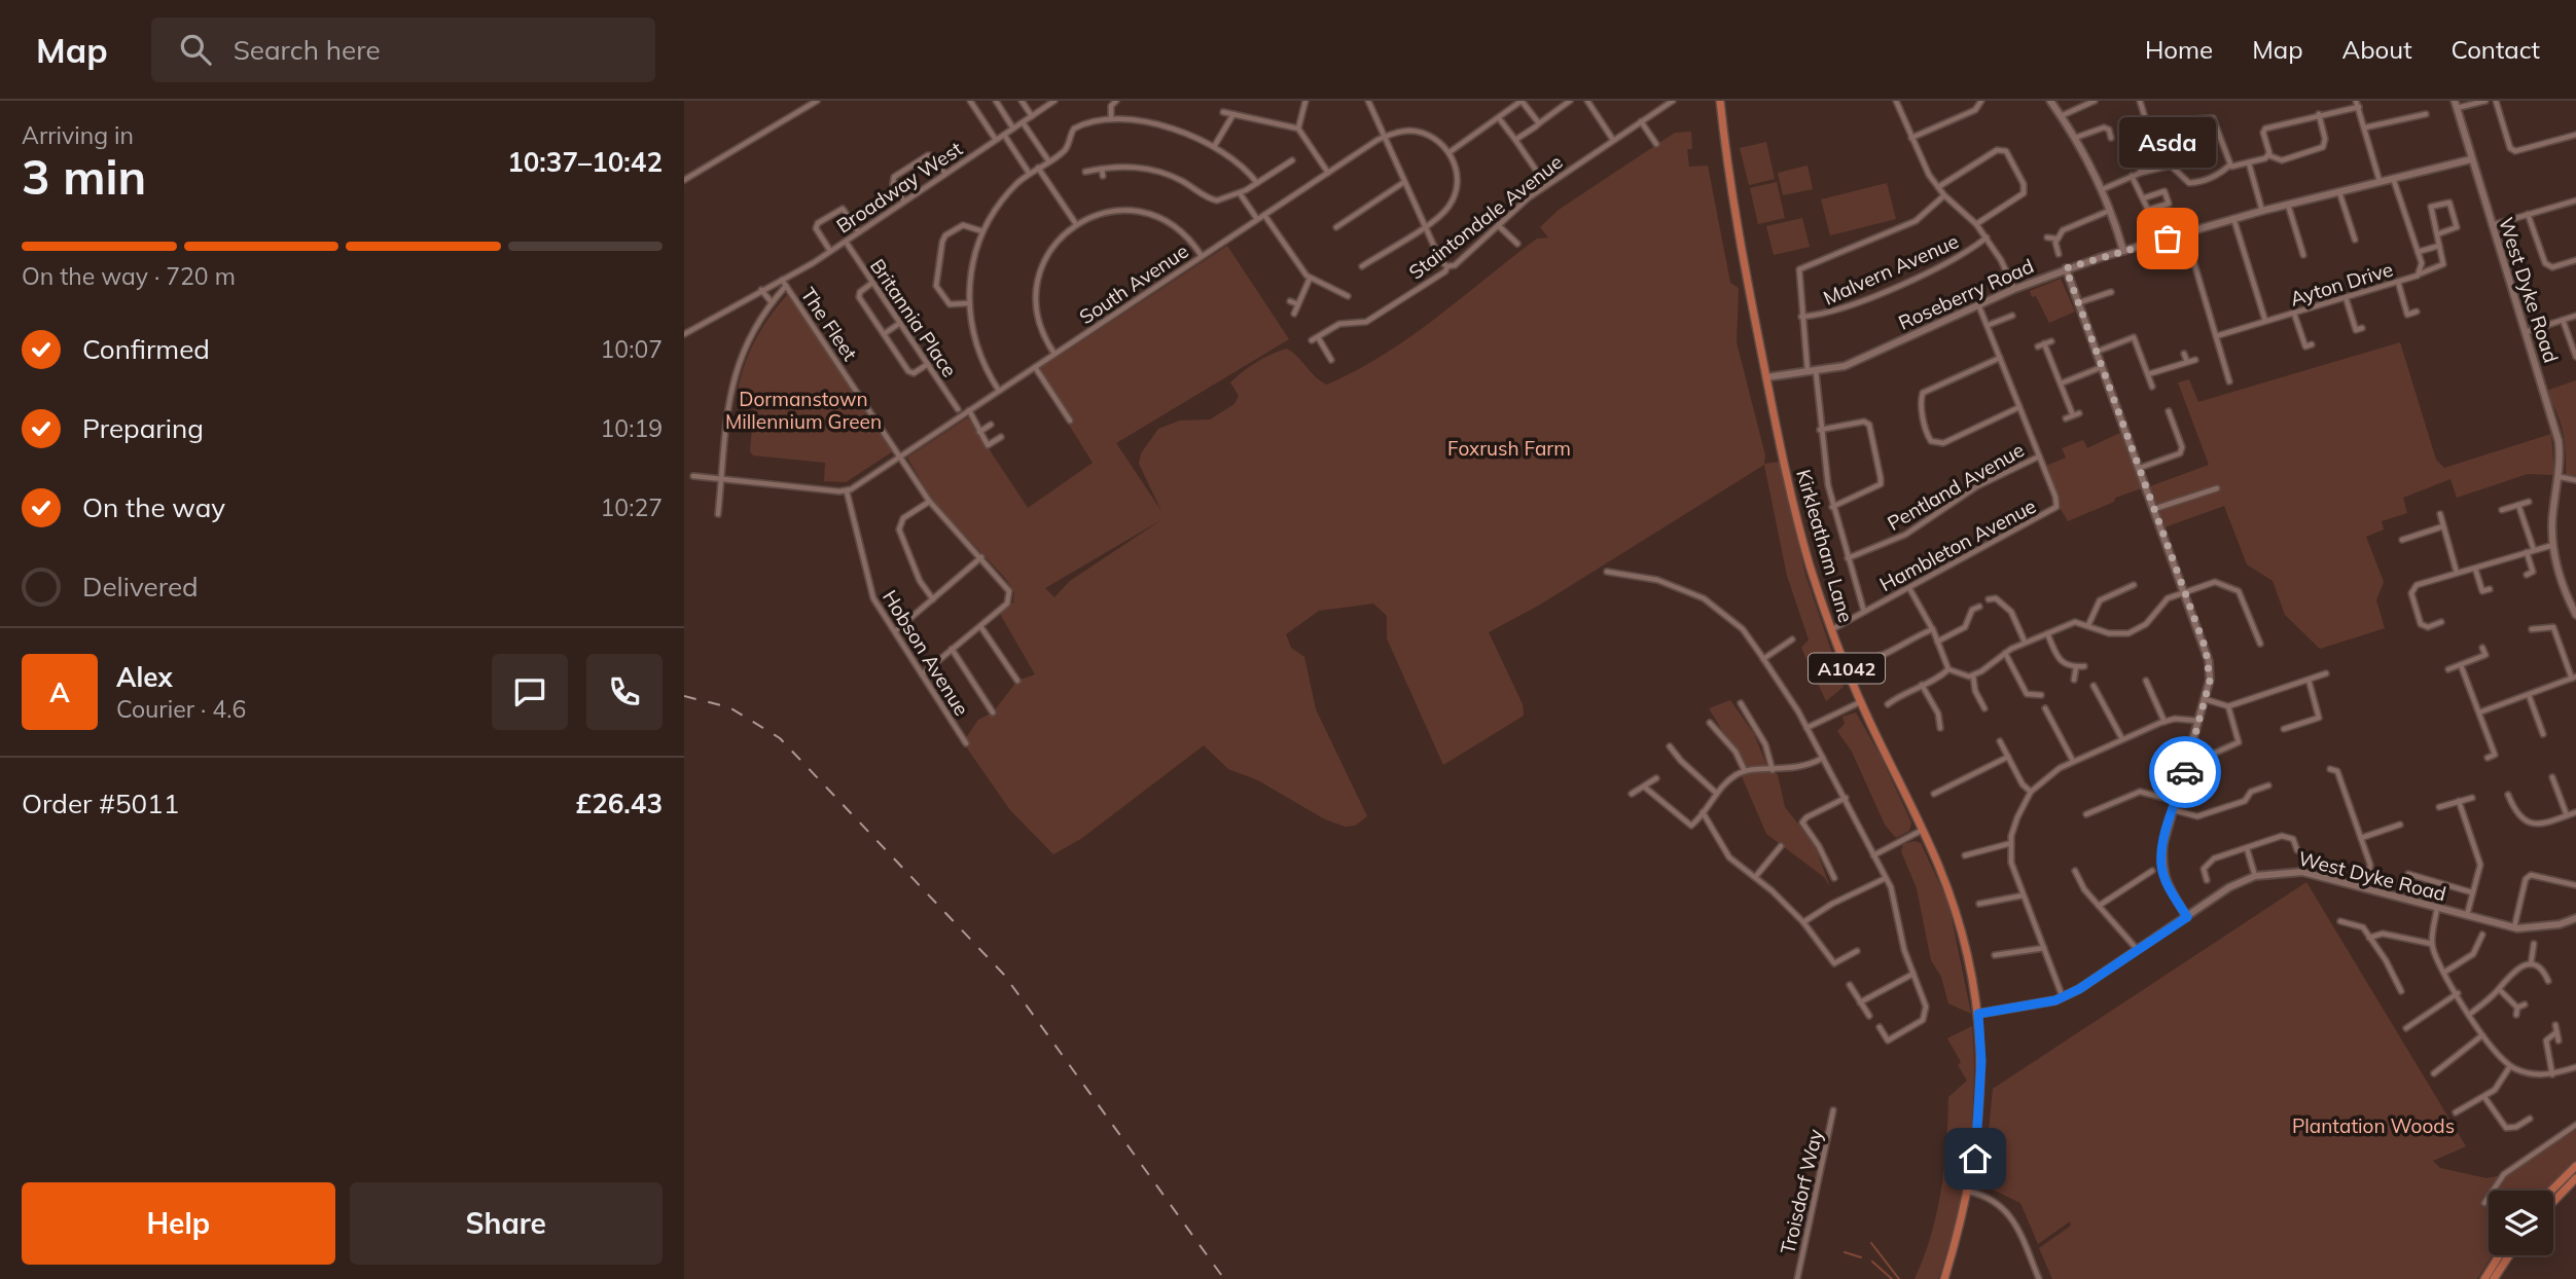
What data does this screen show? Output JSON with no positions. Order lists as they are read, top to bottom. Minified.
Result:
{"streets":{"main road":["Kirkleatham Lane","A1042"],"street":["Broadway West","Staintondale Avenue","Malvern Avenue","South Avenue","Ayton Drive","West Dyke Road","Roseberry Road","Britannia Place","The Fleet","Pentland Avenue","Hambleton Avenue","Hobson Avenue","Troisdorf Way"]},"crossings":[["Broadway West","Britannia Place"],["Broadway West","The Fleet"],["South Avenue","The Fleet"],["South Avenue","Hobson Avenue"],["Ayton Drive","Roseberry Road"],["West Dyke Road","Roseberry Road"],["West Dyke Road","Kirkleatham Lane"],["Roseberry Road","Hambleton Avenue"],["Roseberry Road","Kirkleatham Lane"],["Pentland Avenue","Hambleton Avenue"],["Hambleton Avenue","Kirkleatham Lane"]],"parks":["Dormanstown Millennium Green","Foxrush Farm","Plantation Woods"],"places":["Asda"],"page":{"header":"Map","search":"Search here","nav":["Home","Map","About","Contact"],"heading":["3 min","Arriving in","10:37–10:42"],"panel":["Alex","Courier · 4.6","Order #5011","£26.43"],"bubble":"Asda","bar":"On the way · 720 m","list":[["Confirmed","10:07"],["Preparing","10:19"],["On the way","10:27"],"Delivered"],"round":"A","buttons":["Help","Share"]}}
